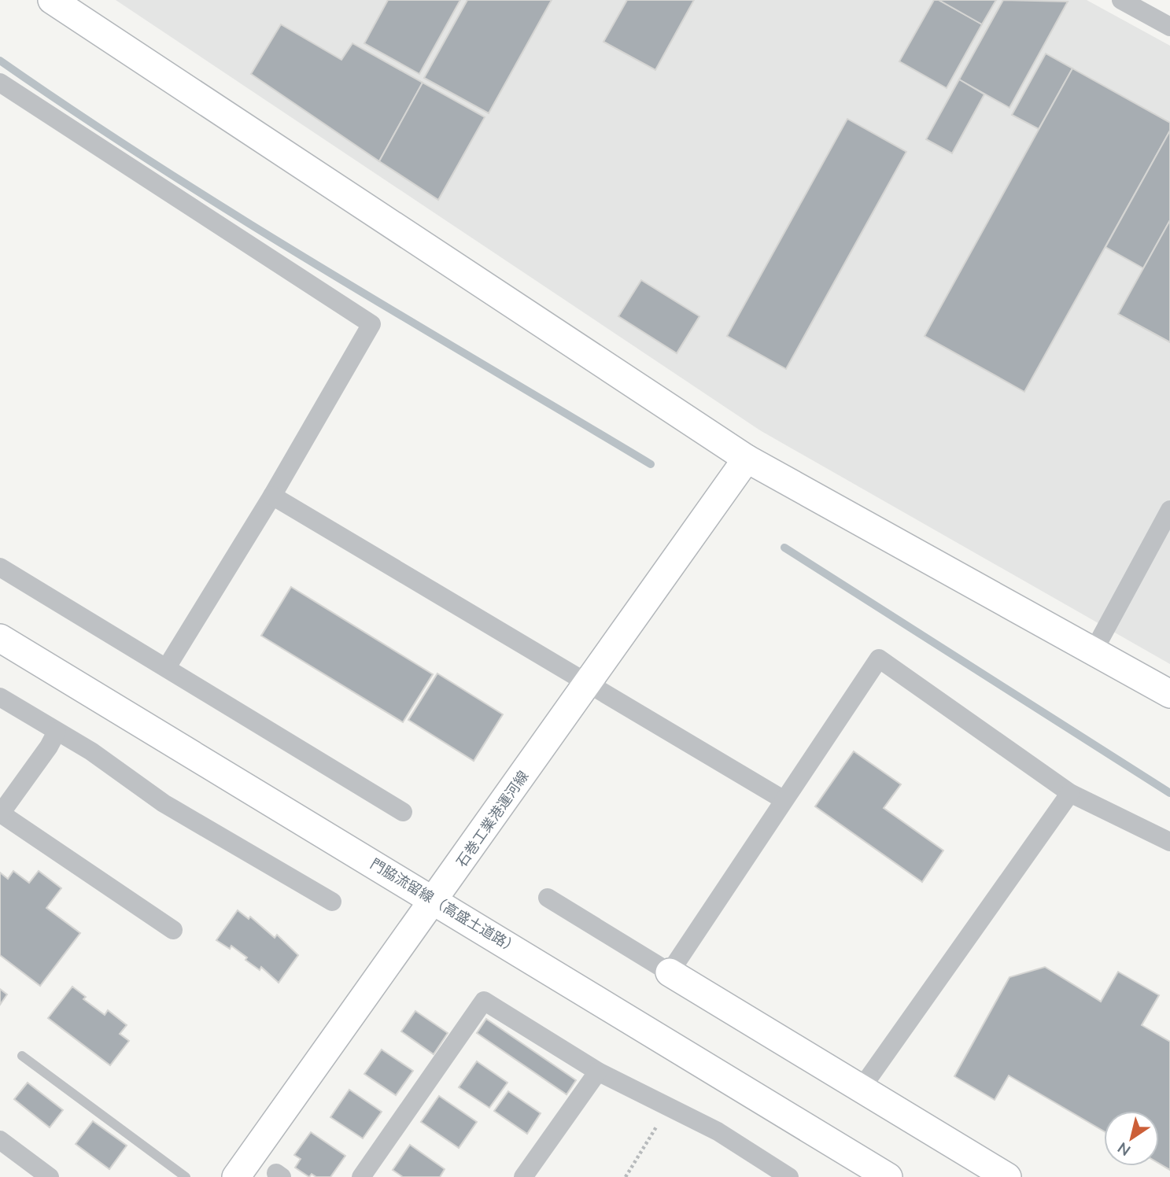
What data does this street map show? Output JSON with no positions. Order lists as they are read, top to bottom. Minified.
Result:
{"streets":{"street":["石巻工業港運河線","門脇流留線（高盛土道路）"]},"crossings":[["石巻工業港運河線","門脇流留線（高盛土道路）"]],"north":"bottom left"}
